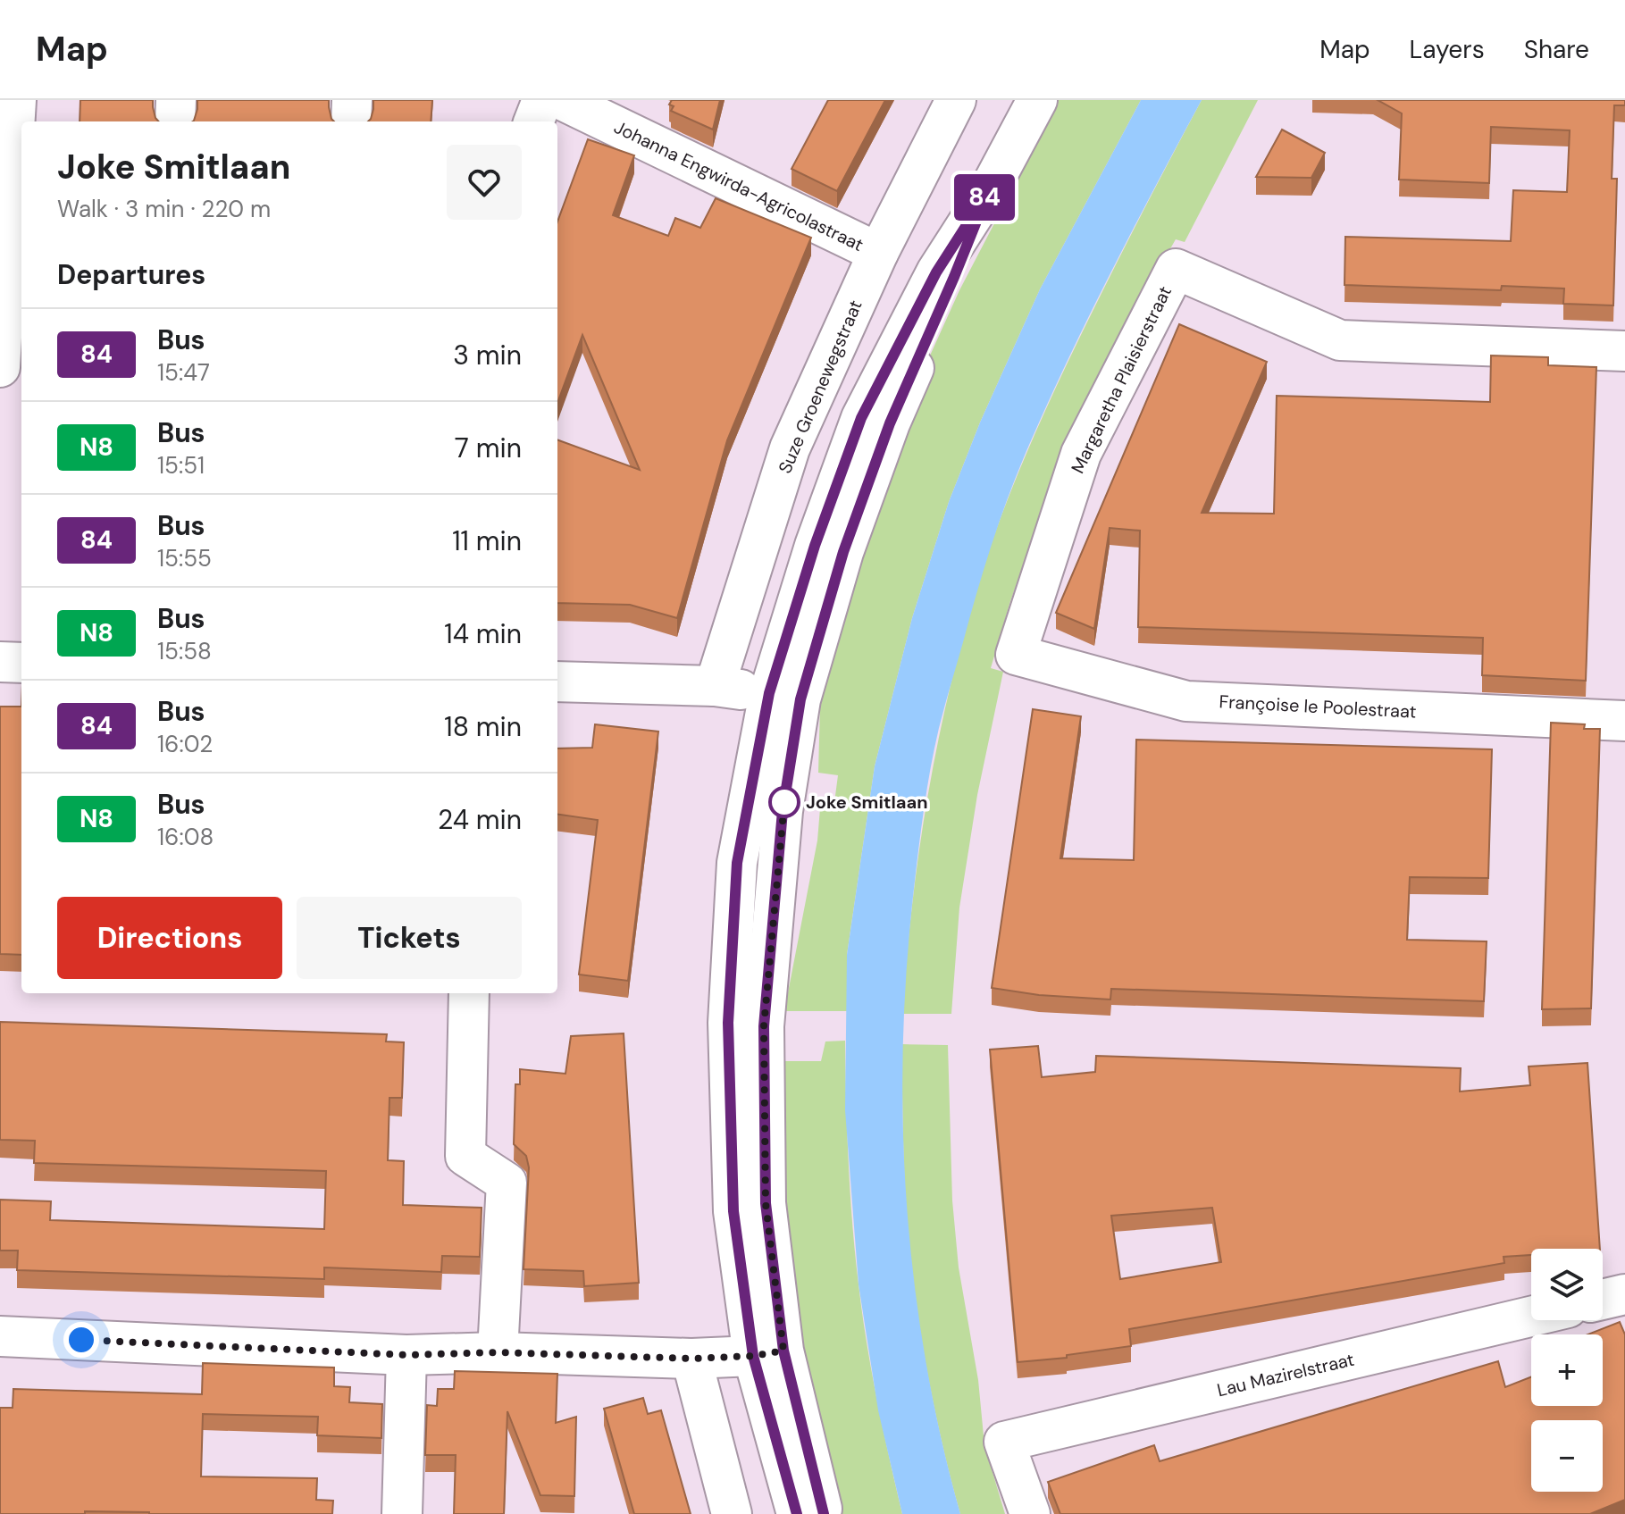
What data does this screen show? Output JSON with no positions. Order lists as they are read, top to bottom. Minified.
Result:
{"streets":{"street":["Johanna Engwirda-Agricolastraat","Margaretha Plaisierstraat","Suze Groenewegstraat","Françoise le Poolestraat","Lau Mazirelstraat"]},"crossings":[["Johanna Engwirda-Agricolastraat","Suze Groenewegstraat"],["Margaretha Plaisierstraat","Françoise le Poolestraat"]],"places":["Joke Smitlaan"],"lines":["bus line 84"],"page":{"header":"Map","nav":["Map","Layers","Share"],"on_map":"84","heading":[["Joke Smitlaan","Walk · 3 min · 220 m"],"Departures"],"list":[{"mark":"84","name":"Bus","note":"15:47","value":"3 min"},{"mark":"N8","name":"Bus","note":"15:51","value":"7 min"},{"mark":"84","name":"Bus","note":"15:55","value":"11 min"},{"mark":"N8","name":"Bus","note":"15:58","value":"14 min"},{"mark":"84","name":"Bus","note":"16:02","value":"18 min"},{"mark":"N8","name":"Bus","note":"16:08","value":"24 min"}],"buttons":["Directions","Tickets"],"map_buttons":["+","−"]}}
